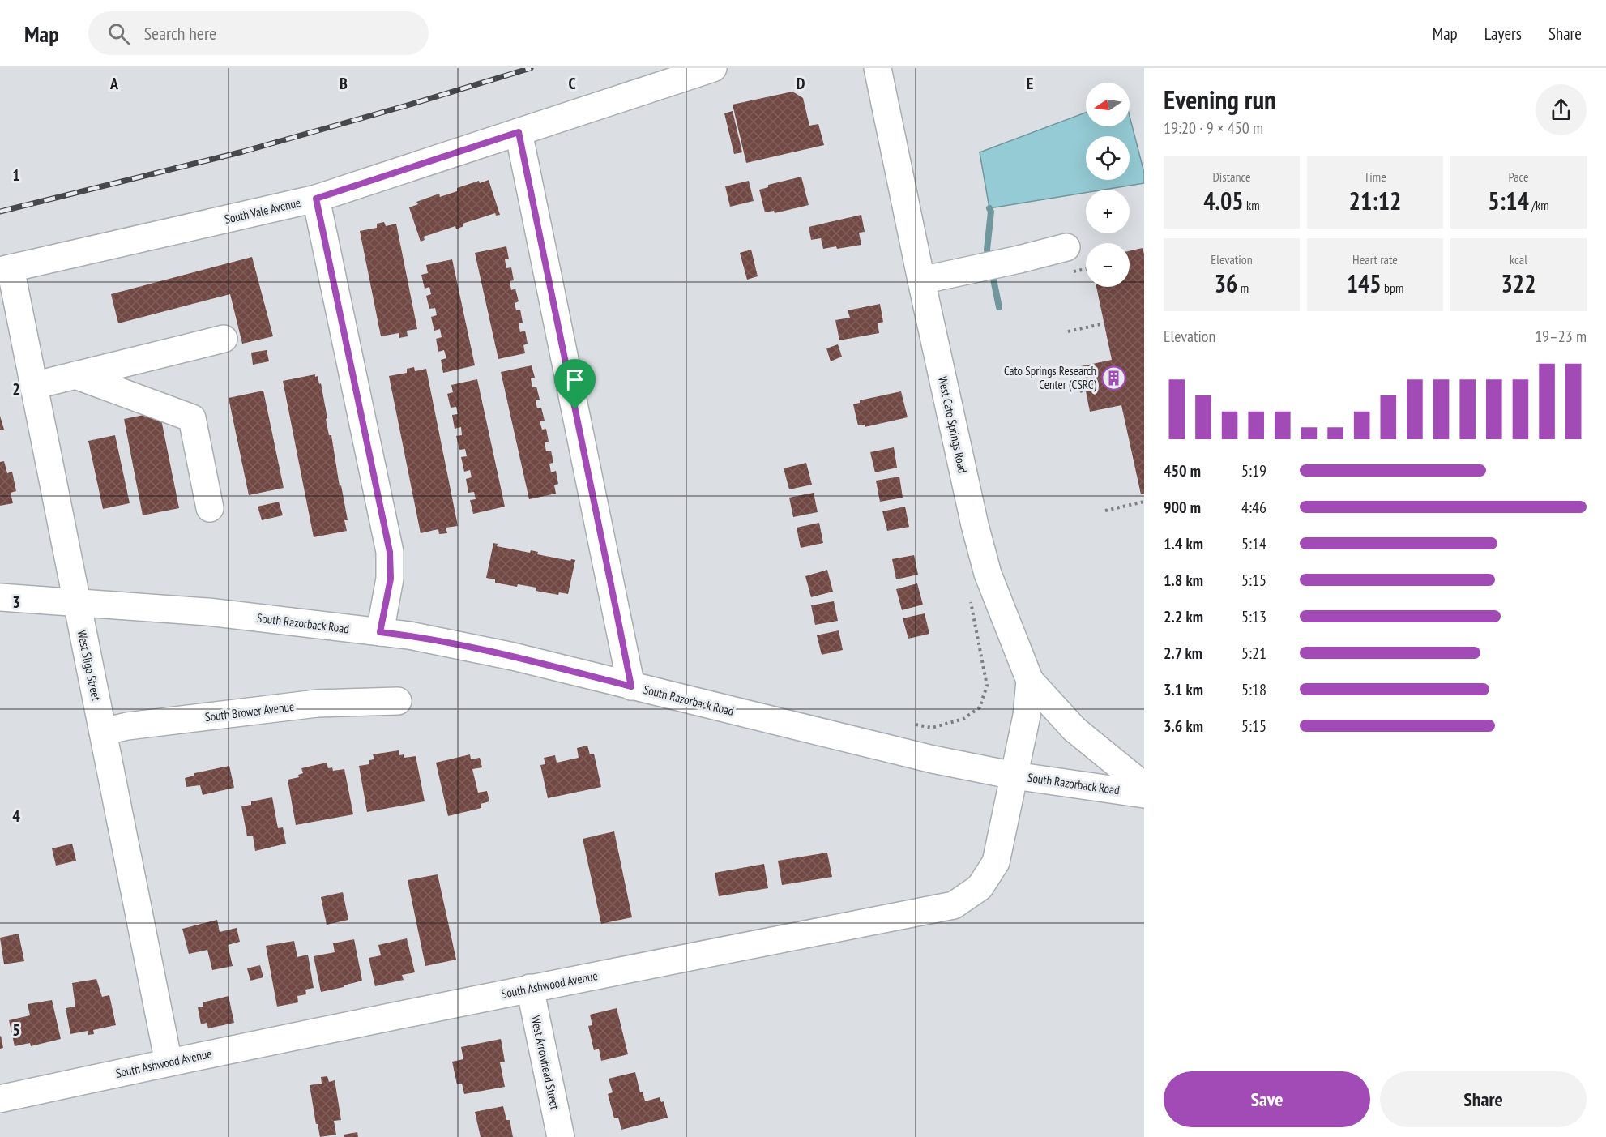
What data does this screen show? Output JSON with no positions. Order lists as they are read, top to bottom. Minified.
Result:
{"streets":{"street":["South Vale Avenue","West Cato Springs Road","South Razorback Road","West Sligo Street","South Brower Avenue","South Ashwood Avenue","West Arrowhead Street"]},"crossings":[["South Vale Avenue","West Sligo Street"],["West Cato Springs Road","South Razorback Road"],["West Cato Springs Road","South Ashwood Avenue"],["South Razorback Road","West Sligo Street"],["South Razorback Road","South Ashwood Avenue"],["West Sligo Street","South Brower Avenue"],["West Sligo Street","South Ashwood Avenue"],["South Ashwood Avenue","West Arrowhead Street"]],"places":{"building":["Cato Springs Research Center (CSRC)"]},"north":"left","page":{"header":"Map","search":"Search here","nav":["Map","Layers","Share"],"heading":["Evening run","19:20 · 9 × 450 m"],"map_buttons":["+","−"],"stats":[["Distance","4.05 km"],["Time","21:12"],["Pace","5:14 /km"],["Elevation","36 m"],["Heart rate","145 bpm"],["kcal","322"]],"chart":["Elevation","19–23 m"],"list":[{"name":"450 m","note":"5:19"},{"name":"900 m","note":"4:46"},{"name":"1.4 km","note":"5:14"},{"name":"1.8 km","note":"5:15"},{"name":"2.2 km","note":"5:13"},{"name":"2.7 km","note":"5:21"},{"name":"3.1 km","note":"5:18"},{"name":"3.6 km","note":"5:15"}],"buttons":["Save","Share"]},"grid":{"columns":["A","B","C","D","E"],"rows":["1","2","3","4","5"]}}
